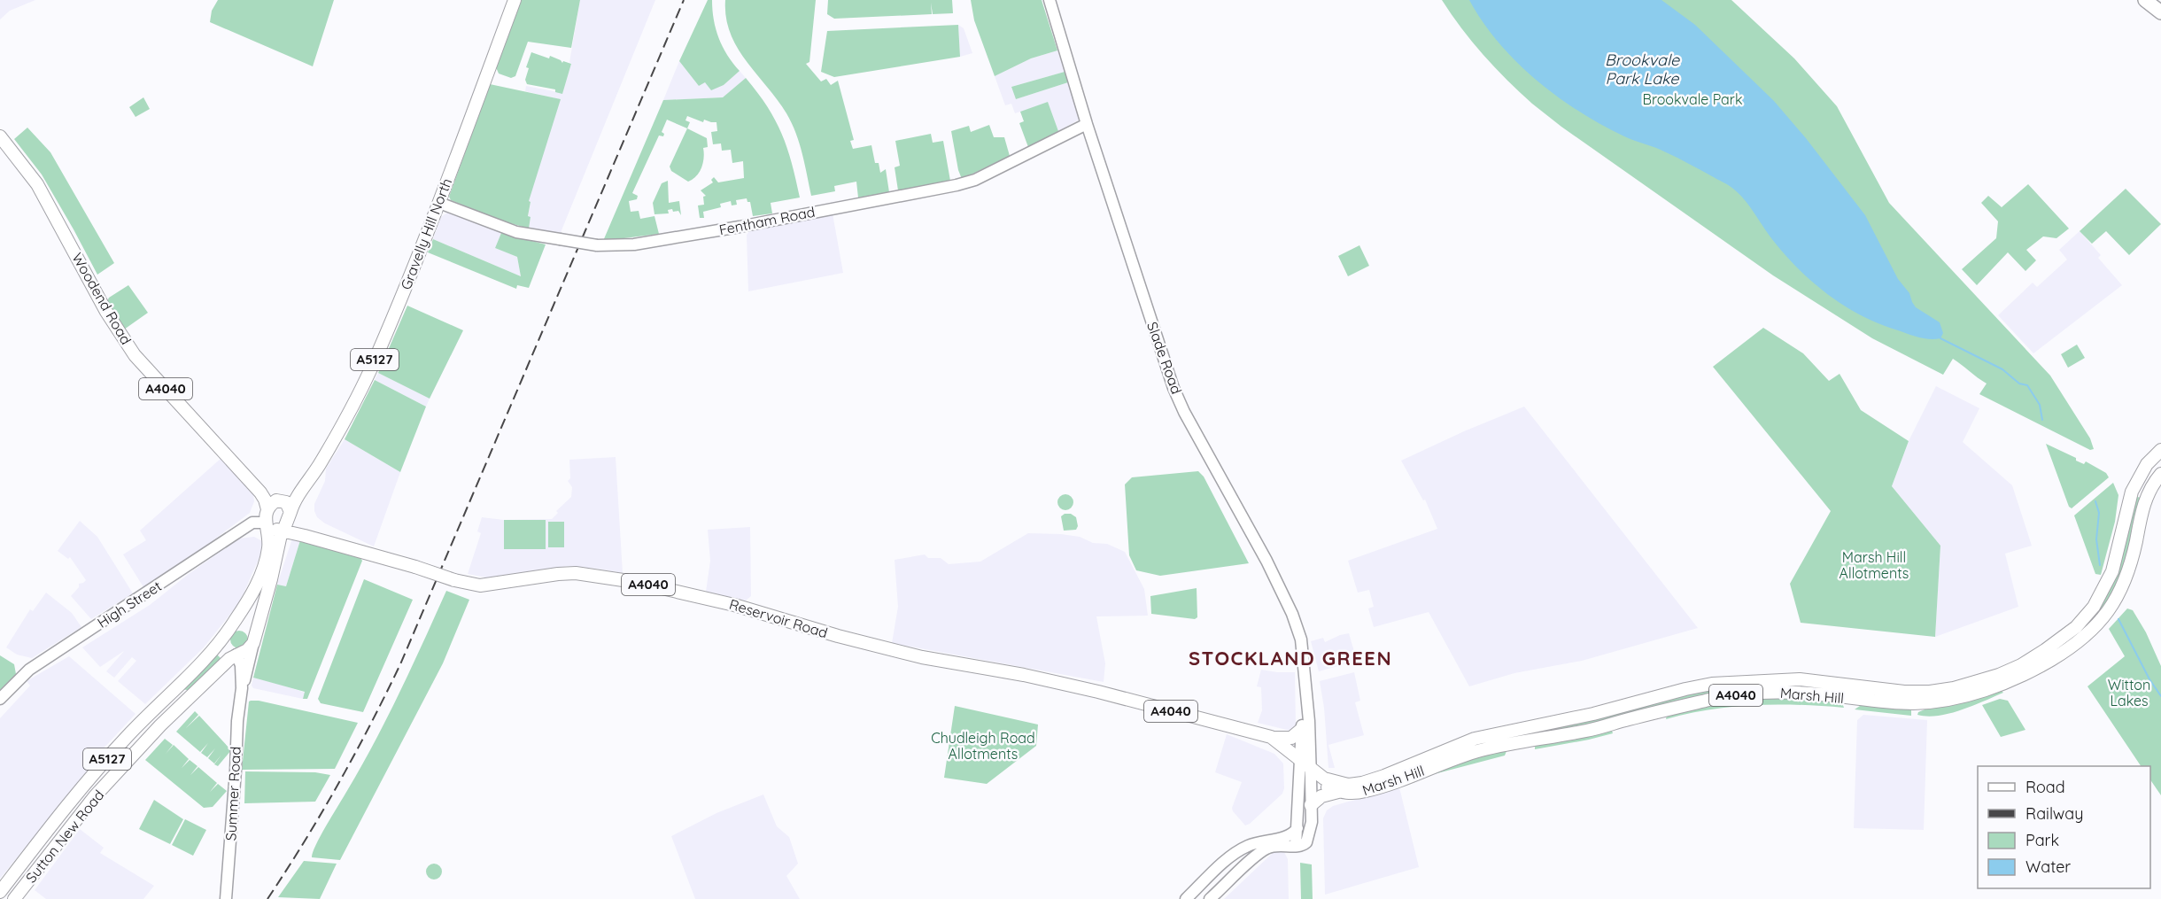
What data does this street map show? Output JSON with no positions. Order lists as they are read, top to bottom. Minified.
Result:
{"streets":{"main road":["Gravelly Hill North","Woodend Road","A5127","A4040","Reservoir Road","Marsh Hill","Summer Road","Sutton New Road"],"street":["Fentham Road","Slade Road","High Street"]},"crossings":[["Fentham Road","Gravelly Hill North"],["Fentham Road","Slade Road"],["Gravelly Hill North","Woodend Road"],["Gravelly Hill North","Reservoir Road"],["Gravelly Hill North","Summer Road"],["Slade Road","Reservoir Road"],["Slade Road","Marsh Hill"],["A5127","High Street"],["A5127","Reservoir Road"],["A5127","Summer Road"],["A5127","Sutton New Road"],["High Street","Reservoir Road"],["Reservoir Road","Marsh Hill"],["Reservoir Road","Summer Road"],["Summer Road","Sutton New Road"]],"districts":["STOCKLAND GREEN"],"water":["Brookvale Park Lake"],"parks":["Brookvale Park","Marsh Hill Allotments","Witton Lakes","Chudleigh Road Allotments"],"legend":["Road","Railway","Park","Water"]}
